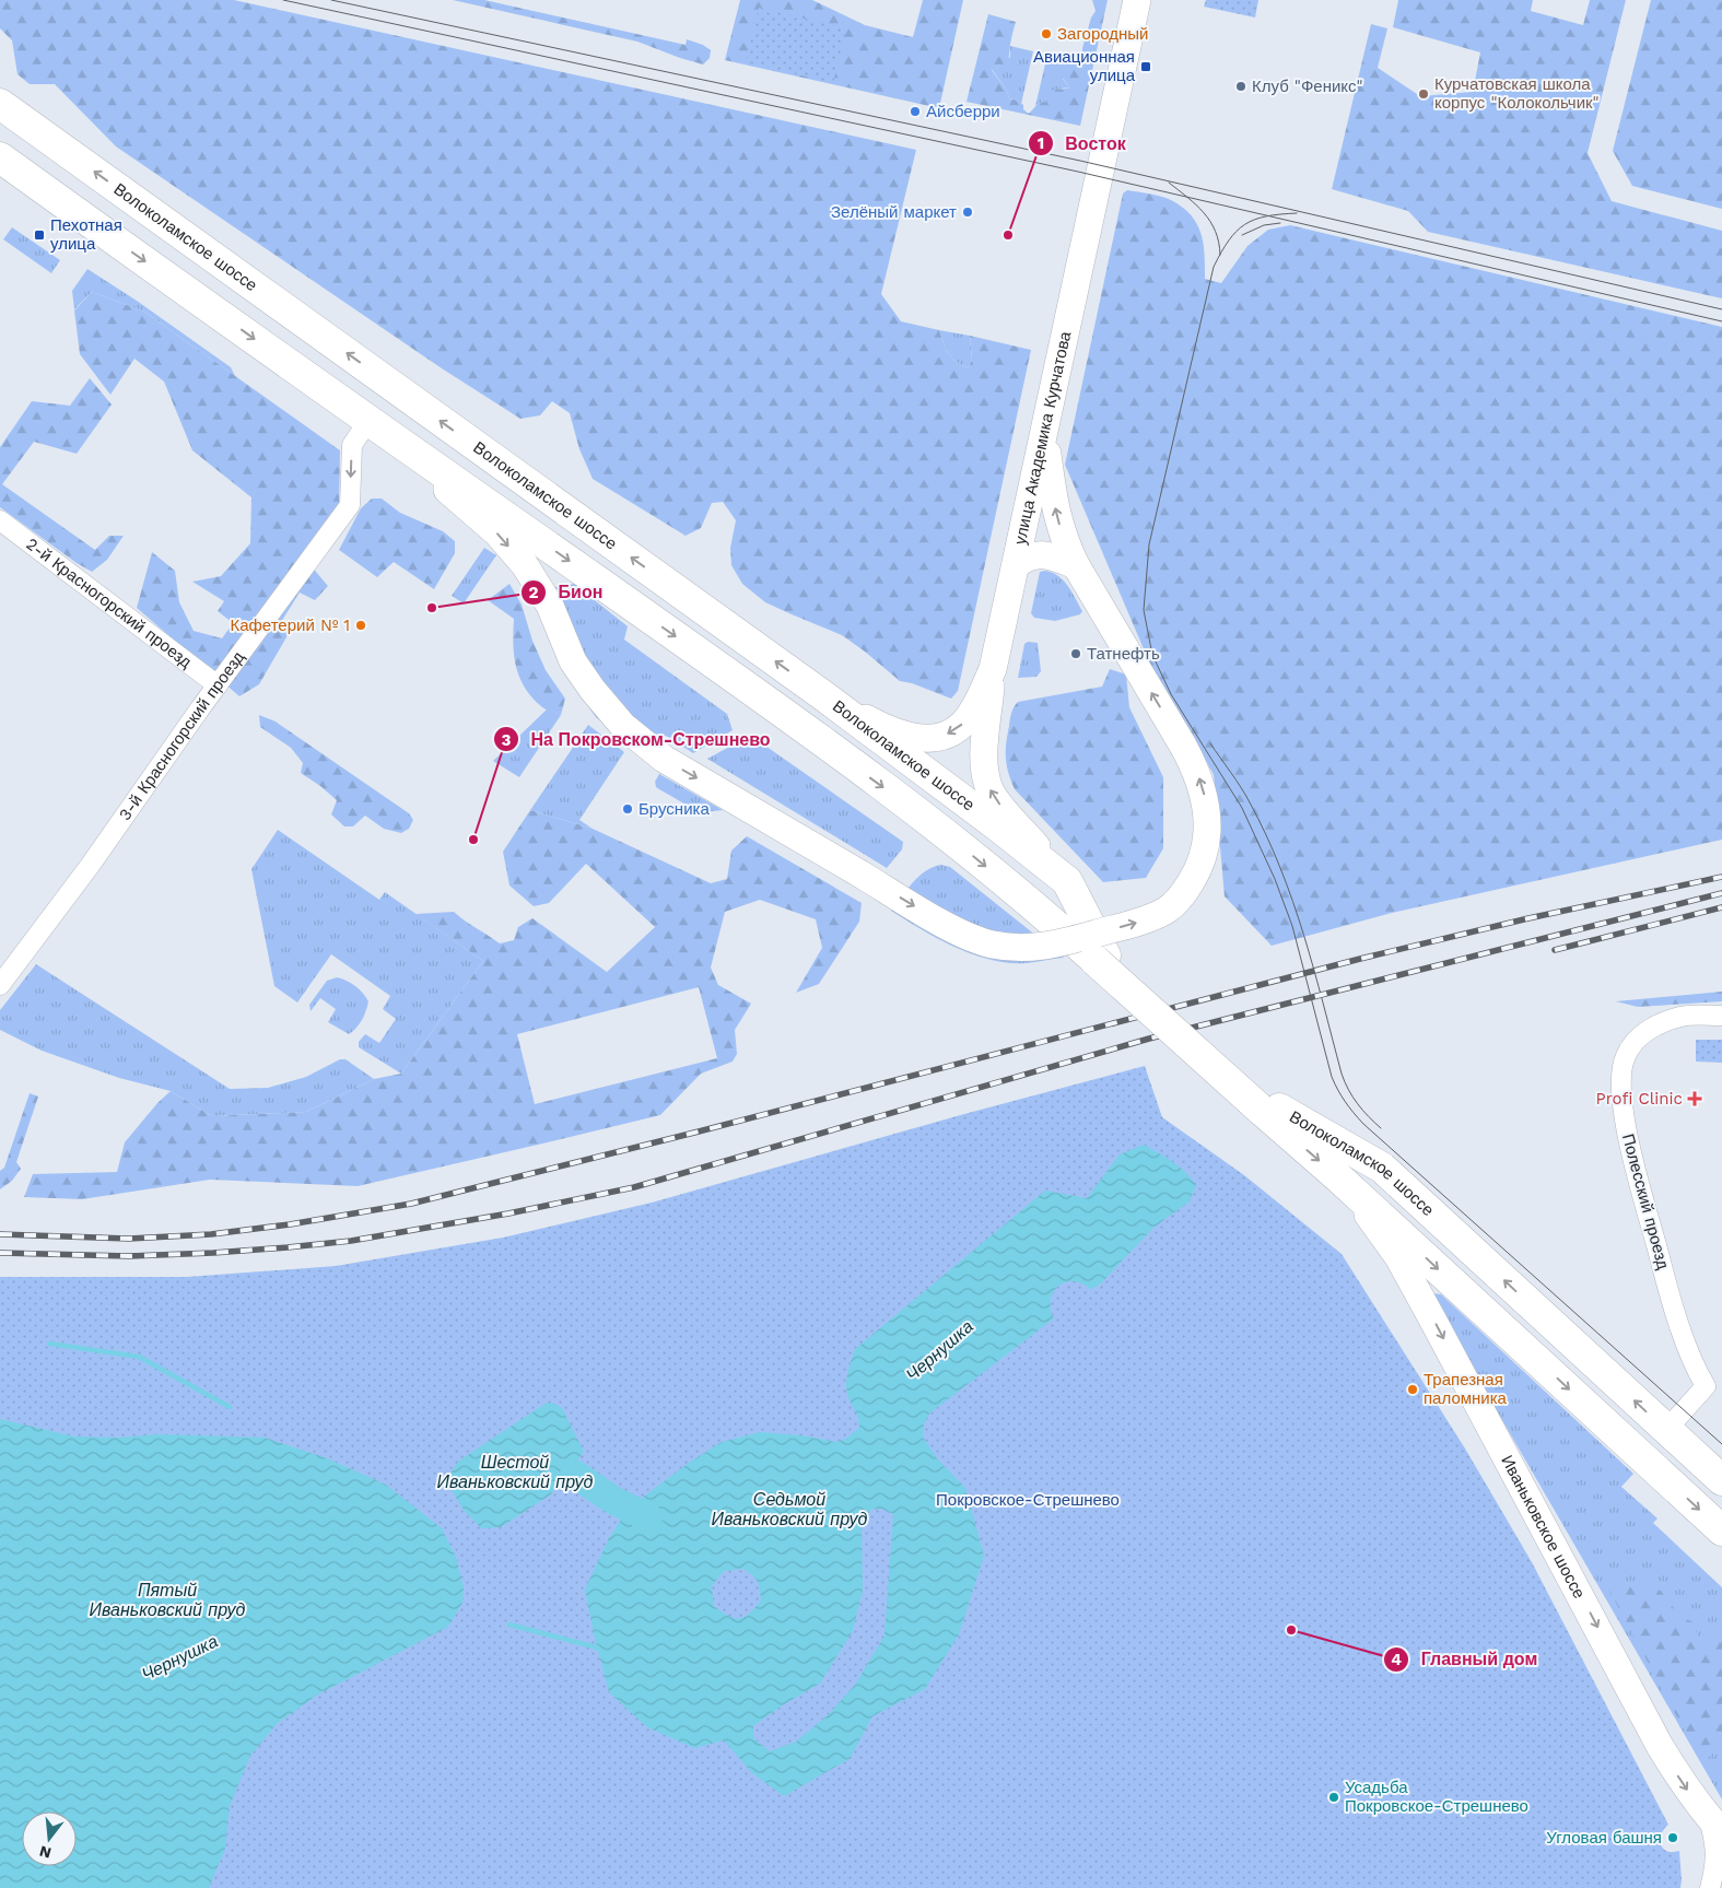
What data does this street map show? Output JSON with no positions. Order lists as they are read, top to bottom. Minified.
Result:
{"streets":{"main road":["Волоколамское шоссе","улица Академика Курчатова","Иваньковское шоссе"],"street":["2-й Красногорский проезд","3-й Красногорский проезд","Полесский проезд"]},"crossings":[["Волоколамское шоссе","улица Академика Курчатова"],["Волоколамское шоссе","3-й Красногорский проезд"],["Волоколамское шоссе","Полесский проезд"],["Волоколамское шоссе","Иваньковское шоссе"],["2-й Красногорский проезд","3-й Красногорский проезд"]],"one_way":["3-й Красногорский проезд","Иваньковское шоссе"],"water":["Чернушка","Шестой Иваньковский пруд","Седьмой Иваньковский пруд","Пятый Иваньковский пруд"],"parks":["Покровское-Стрешнево"],"places":{"other":["Загородный","Клуб \"Феникс\"","Курчатовская школа корпус \"Колокольчик\"","Айсберри","Зелёный маркет","Восток","Бион","Кафетерий № 1","Татнефть","Брусника","На Покровском-Стрешнево","Трапезная паломника","Главный дом","Усадьба Покровское-Стрешнево","Угловая башня"],"transit":["Авиационная улица","Пехотная улица"],"health":["Profi Clinic"]},"north":"bottom"}
